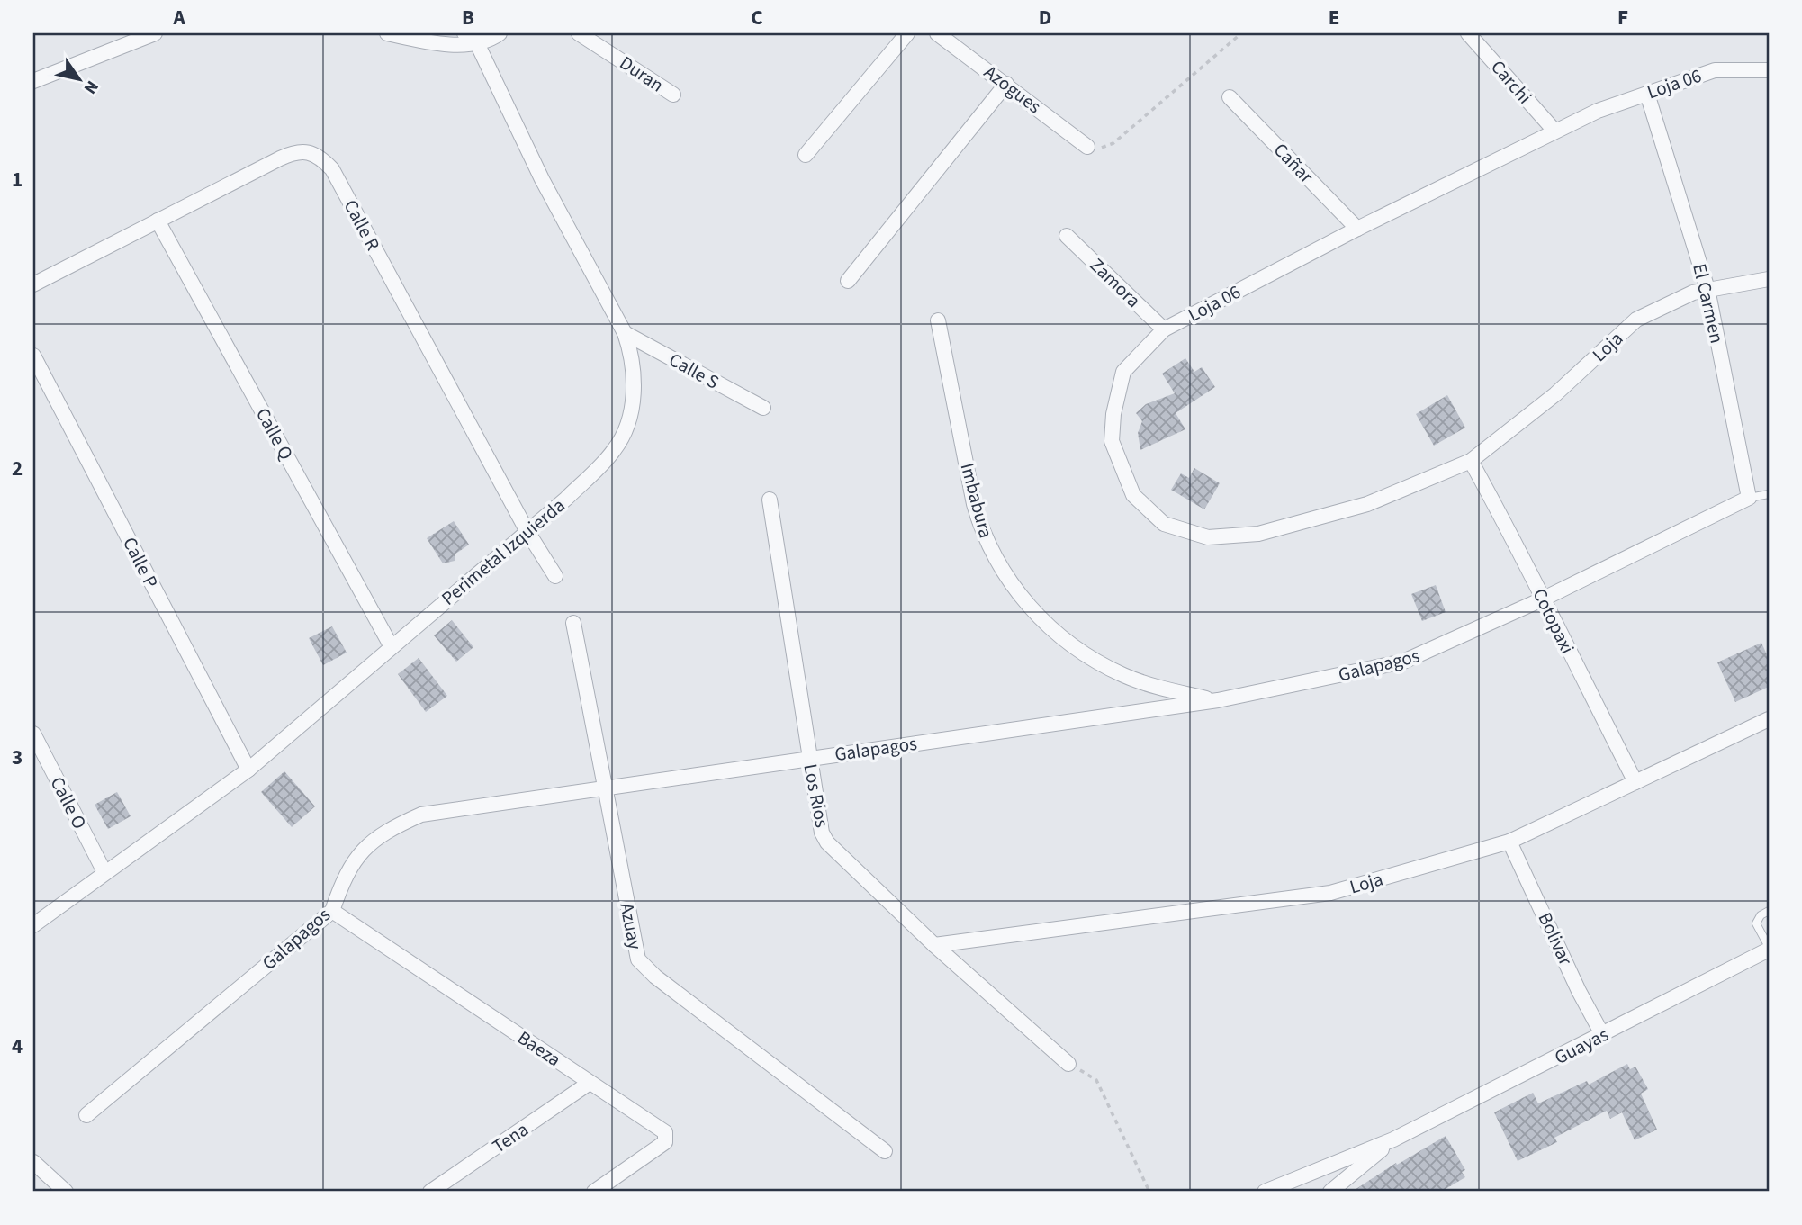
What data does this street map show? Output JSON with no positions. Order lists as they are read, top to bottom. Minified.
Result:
{"streets":{"street":["Duran","Carchi","Loja 06","Azogues","Cañar","Calle R","Zamora","El Carmen","Loja","Calle S","Calle Q","Imbabura","Perimetal Izquierda","Calle P","Cotopaxi","Galapagos","Los Rios","Calle O","Azuay","Bolivar","Guayas","Baeza","Tena"]},"crossings":[["Carchi","Loja 06"],["Loja 06","Cañar"],["Loja 06","Zamora"],["Loja 06","El Carmen"],["Loja 06","Loja"],["Loja 06","Cotopaxi"],["Calle R","Calle Q"],["Calle R","Perimetal Izquierda"],["El Carmen","Loja"],["El Carmen","Galapagos"],["Loja","Cotopaxi"],["Loja","Los Rios"],["Loja","Bolivar"],["Calle S","Perimetal Izquierda"],["Calle Q","Perimetal Izquierda"],["Imbabura","Galapagos"],["Perimetal Izquierda","Calle P"],["Perimetal Izquierda","Calle O"],["Cotopaxi","Galapagos"],["Galapagos","Los Rios"],["Galapagos","Azuay"],["Galapagos","Baeza"],["Bolivar","Guayas"],["Baeza","Tena"]],"north":"bottom right","grid":{"columns":["A","B","C","D","E","F"],"rows":["1","2","3","4"]}}
